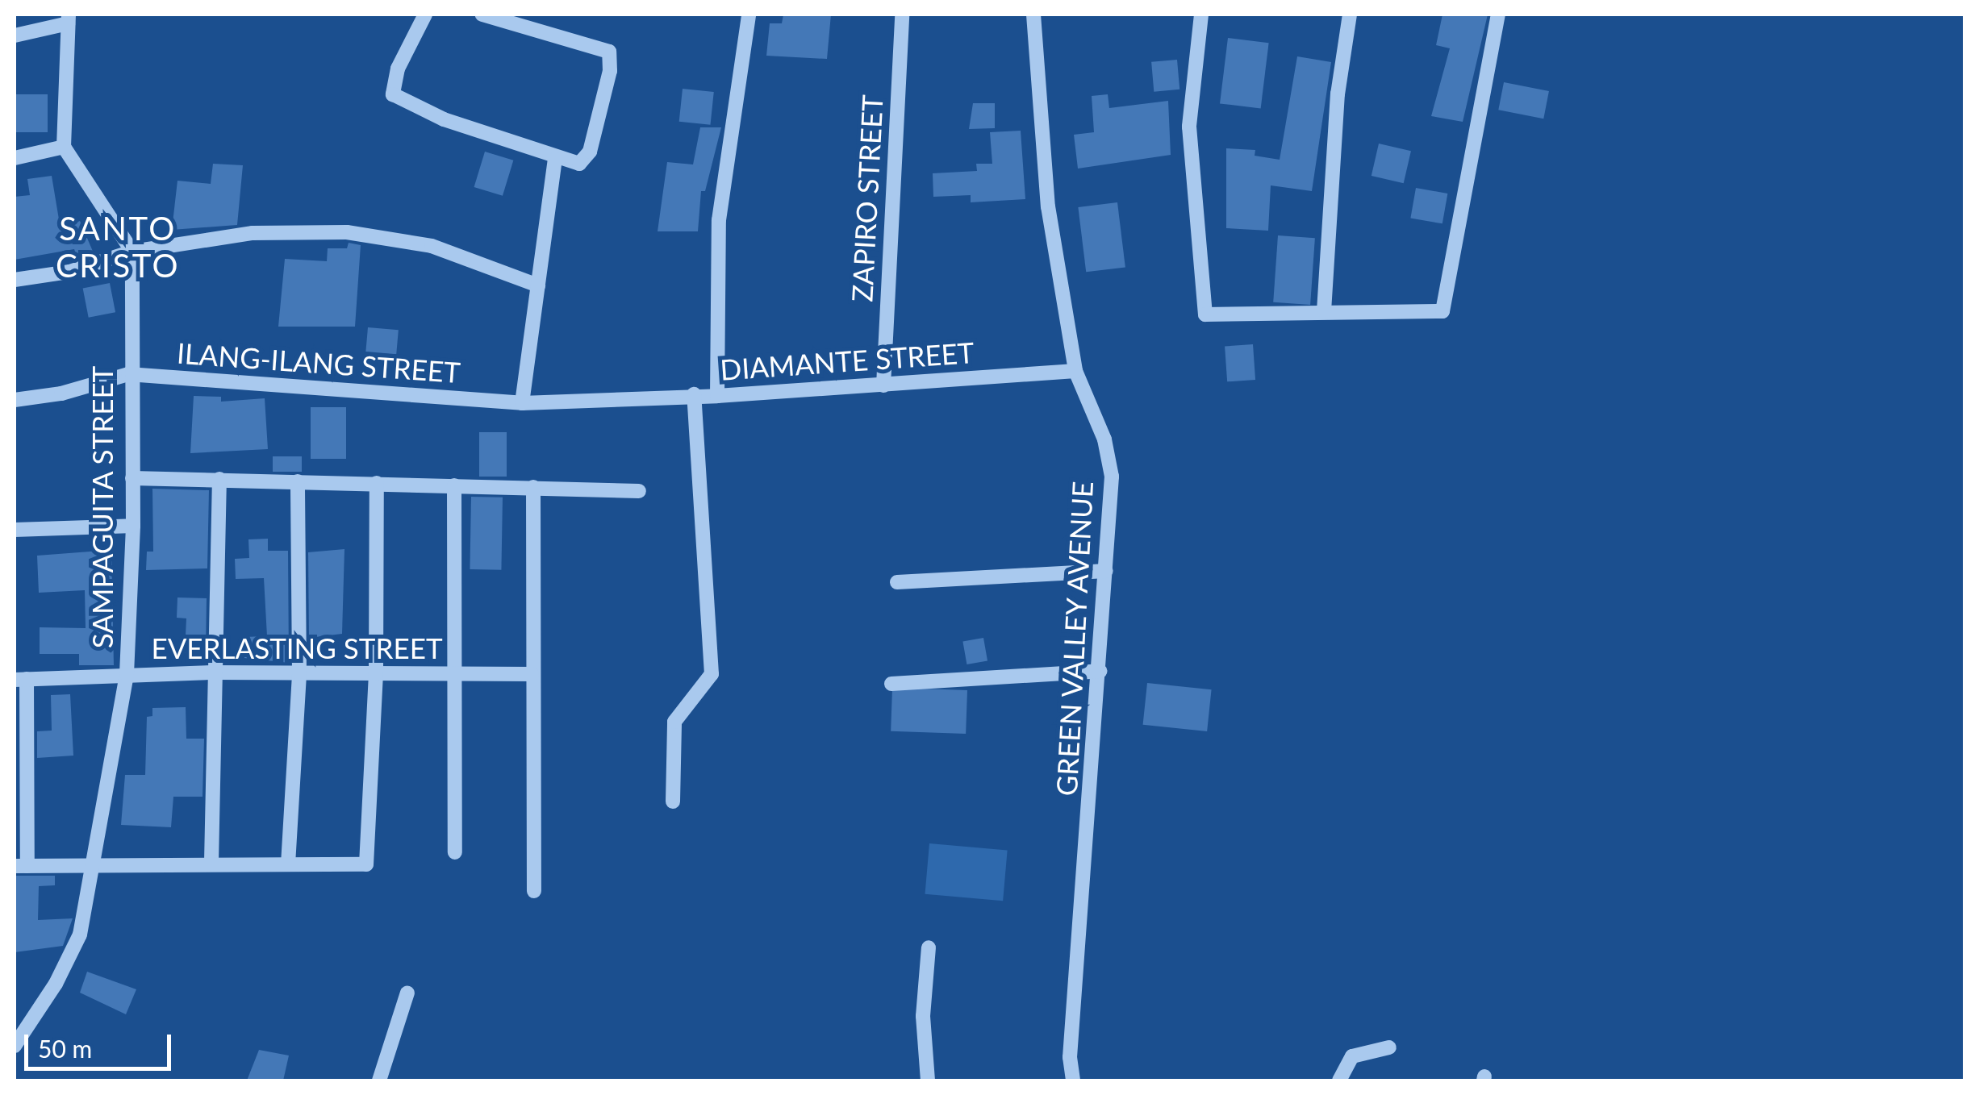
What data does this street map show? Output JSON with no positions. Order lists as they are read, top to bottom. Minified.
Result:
{"streets":{"street":["ZAPIRO STREET","DIAMANTE STREET","ILANG-ILANG STREET","SAMPAGUITA STREET","GREEN VALLEY AVENUE","EVERLASTING STREET"]},"crossings":[["ZAPIRO STREET","DIAMANTE STREET"],["DIAMANTE STREET","ILANG-ILANG STREET"],["DIAMANTE STREET","GREEN VALLEY AVENUE"],["ILANG-ILANG STREET","SAMPAGUITA STREET"],["SAMPAGUITA STREET","EVERLASTING STREET"]],"districts":["SANTO CRISTO"],"scale_bar":"50 m"}
